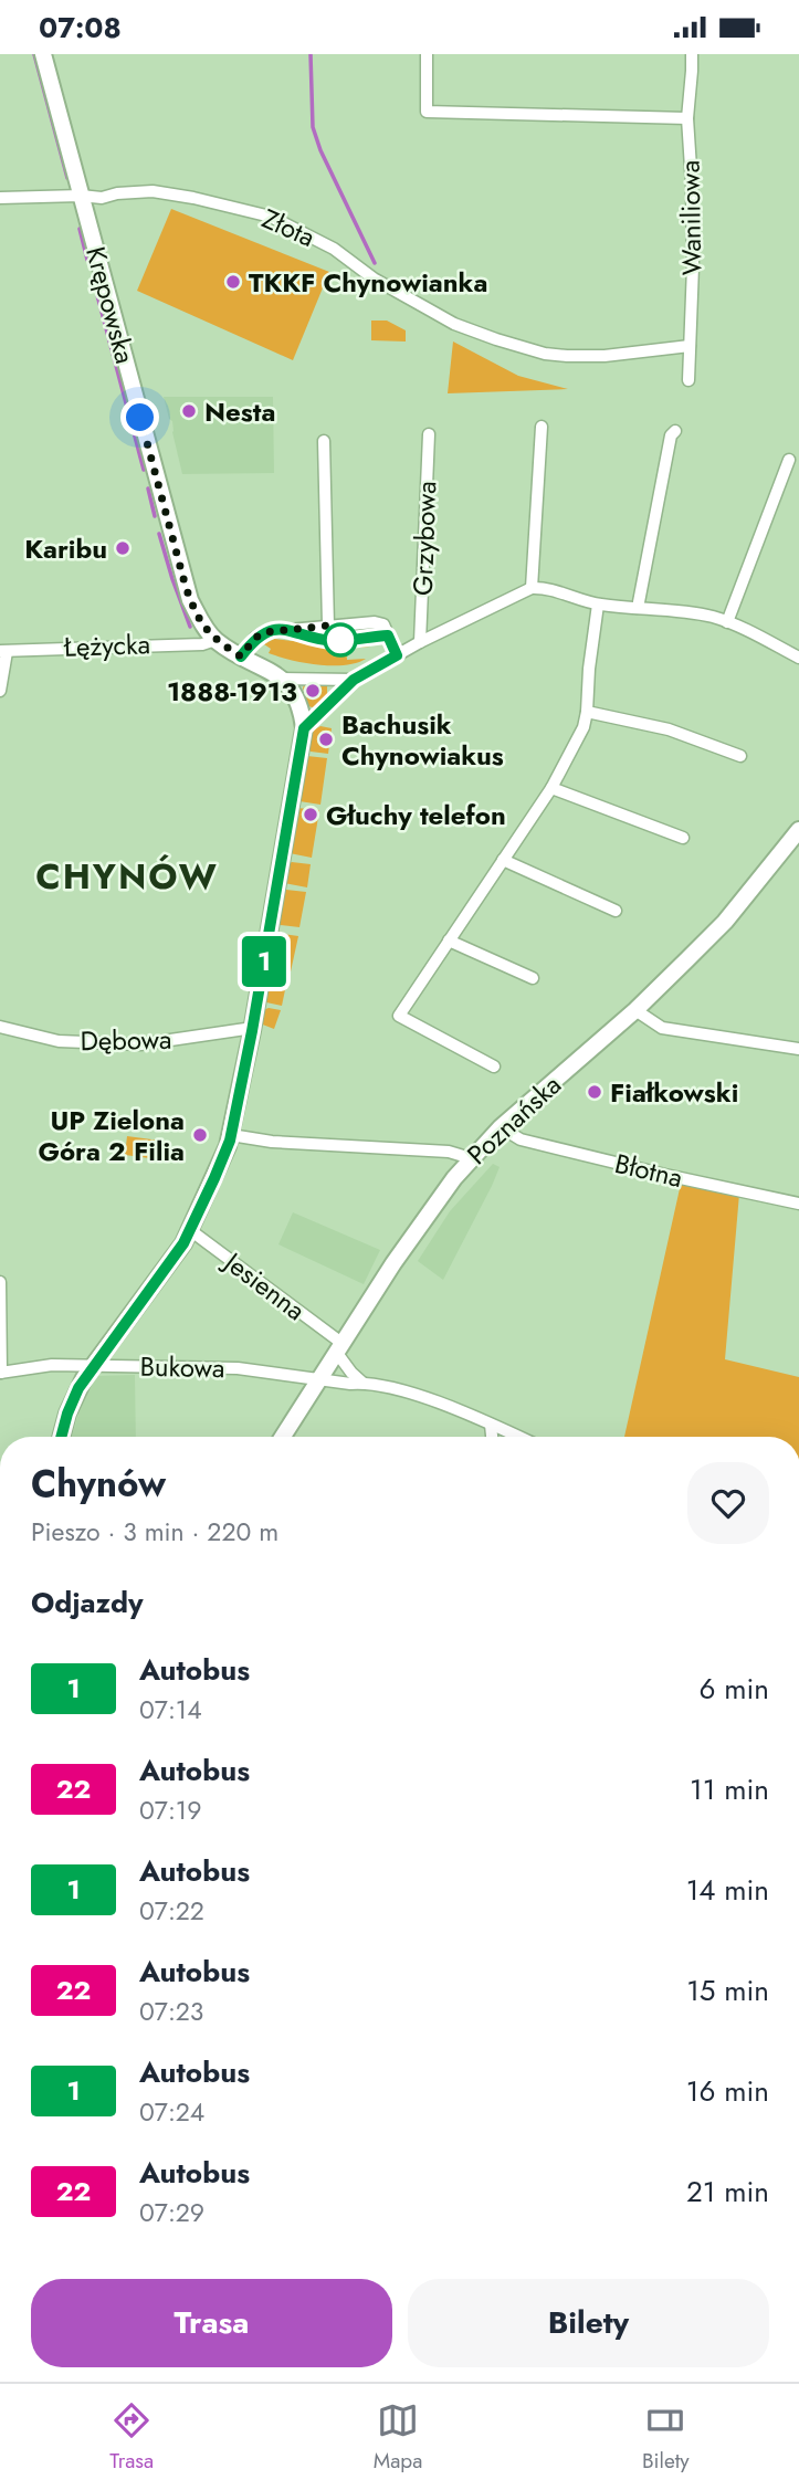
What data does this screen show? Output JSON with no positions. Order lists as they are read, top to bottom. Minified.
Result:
{"streets":{"street":["Waniliowa","Złota","Krępowska","Grzybowa","Łężycka","Dębowa","Poznańska","Błotna","Jesienna","Bukowa"]},"crossings":[["Waniliowa","Złota"],["Złota","Krępowska"],["Krępowska","Łężycka"],["Poznańska","Błotna"],["Poznańska","Jesienna"],["Poznańska","Bukowa"],["Jesienna","Bukowa"]],"districts":["CHYNÓW"],"places":["TKKF Chynowianka","Nesta","Karibu","1888-1913","Bachusik Chynowiakus","Głuchy telefon","Fiałkowski","UP Zielona Góra 2 Filia"],"lines":["bus line 1"],"page":{"status":"07:08","on_map":"1","heading":[["Chynów","Pieszo · 3 min · 220 m"],"Odjazdy"],"list":[{"mark":"1","name":"Autobus","note":"07:14","value":"6 min"},{"mark":"22","name":"Autobus","note":"07:19","value":"11 min"},{"mark":"1","name":"Autobus","note":"07:22","value":"14 min"},{"mark":"22","name":"Autobus","note":"07:23","value":"15 min"},{"mark":"1","name":"Autobus","note":"07:24","value":"16 min"},{"mark":"22","name":"Autobus","note":"07:29","value":"21 min"}],"buttons":["Trasa","Bilety"],"tabs":["Trasa","Mapa","Bilety"]}}
